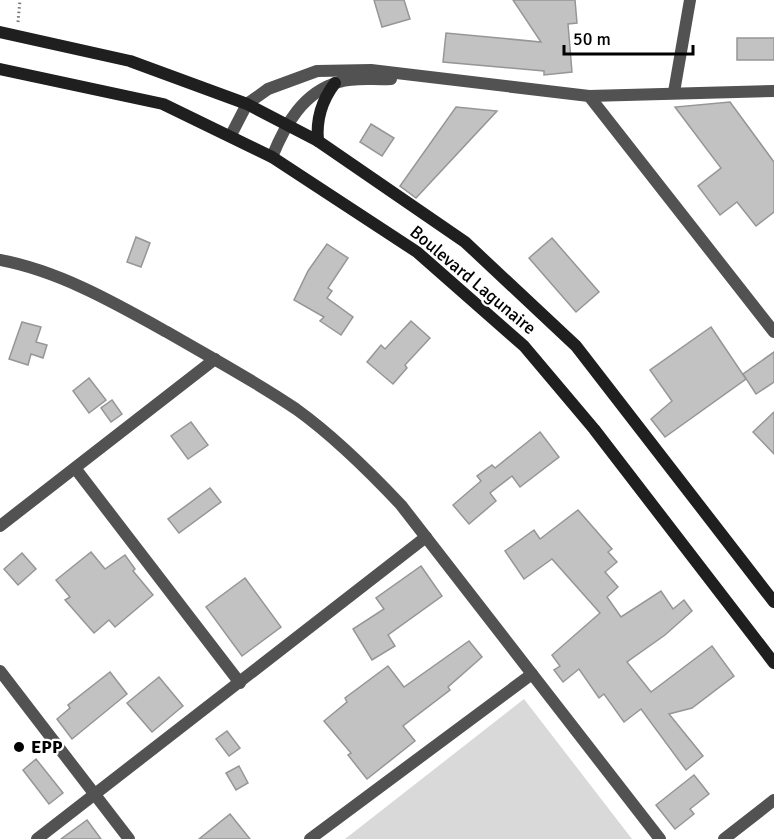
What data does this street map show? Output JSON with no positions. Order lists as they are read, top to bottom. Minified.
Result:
{"streets":{"main road":["Boulevard Lagunaire"]},"places":["EPP"],"scale_bar":"50 m"}
